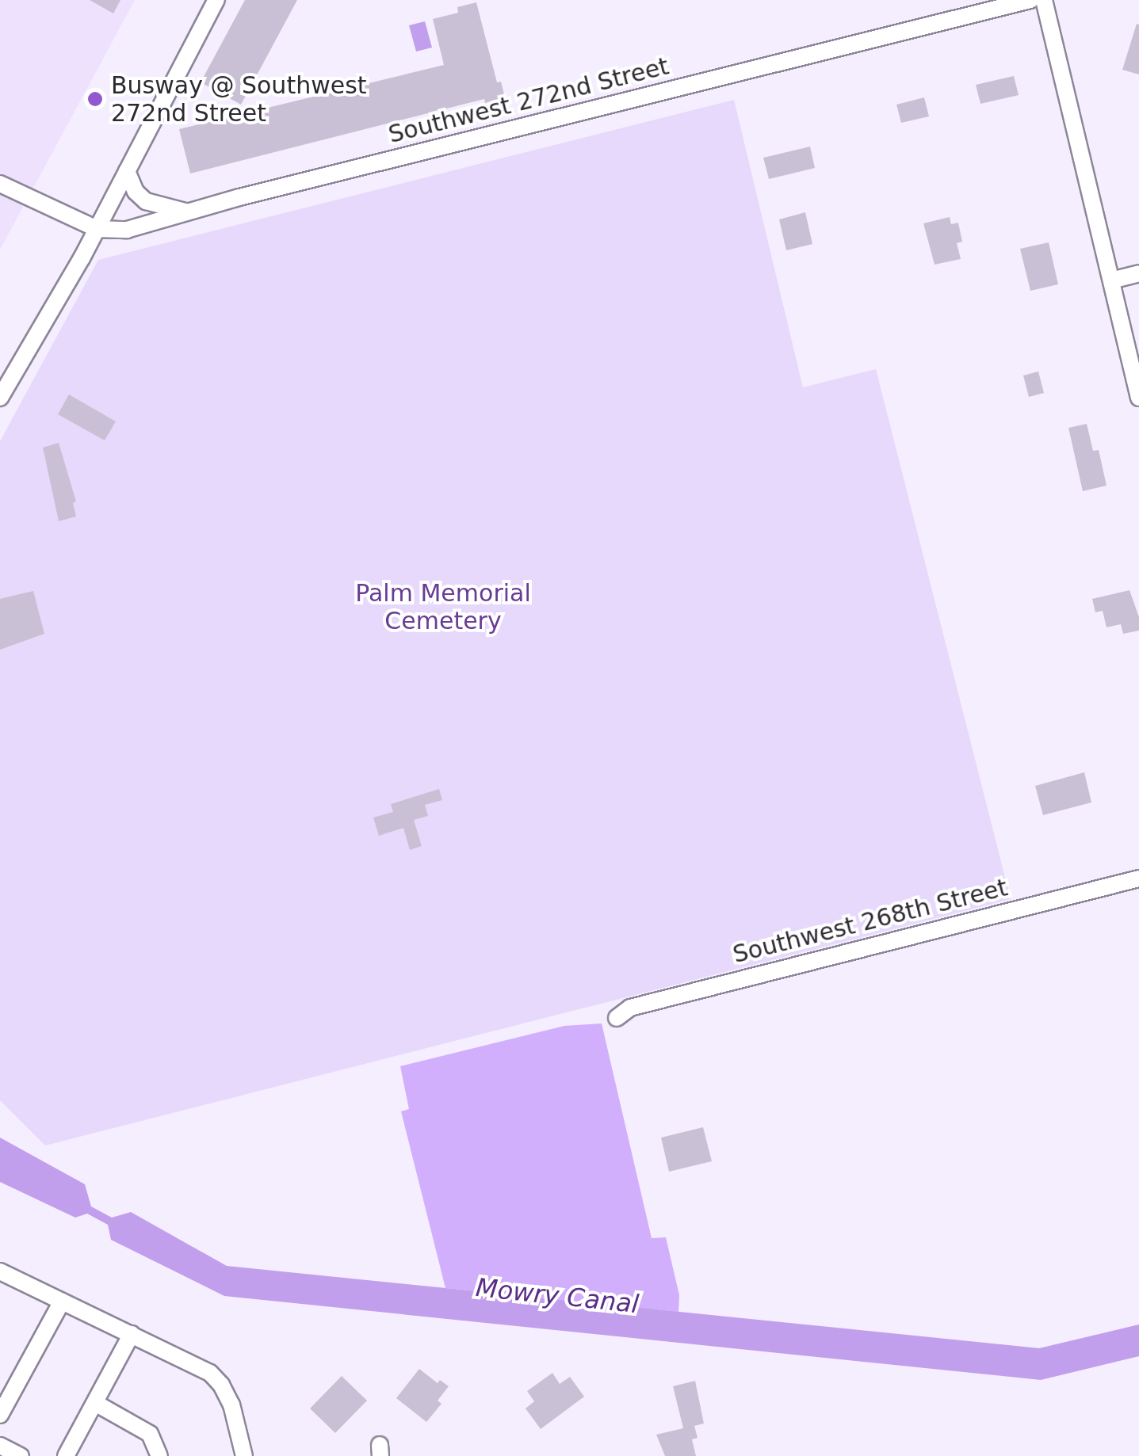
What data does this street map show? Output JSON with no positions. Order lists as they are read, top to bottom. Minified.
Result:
{"streets":{"street":["Southwest 272nd Street","Southwest 268th Street"]},"water":["Mowry Canal"],"parks":["Palm Memorial Cemetery"],"places":["Busway @ Southwest 272nd Street"]}
